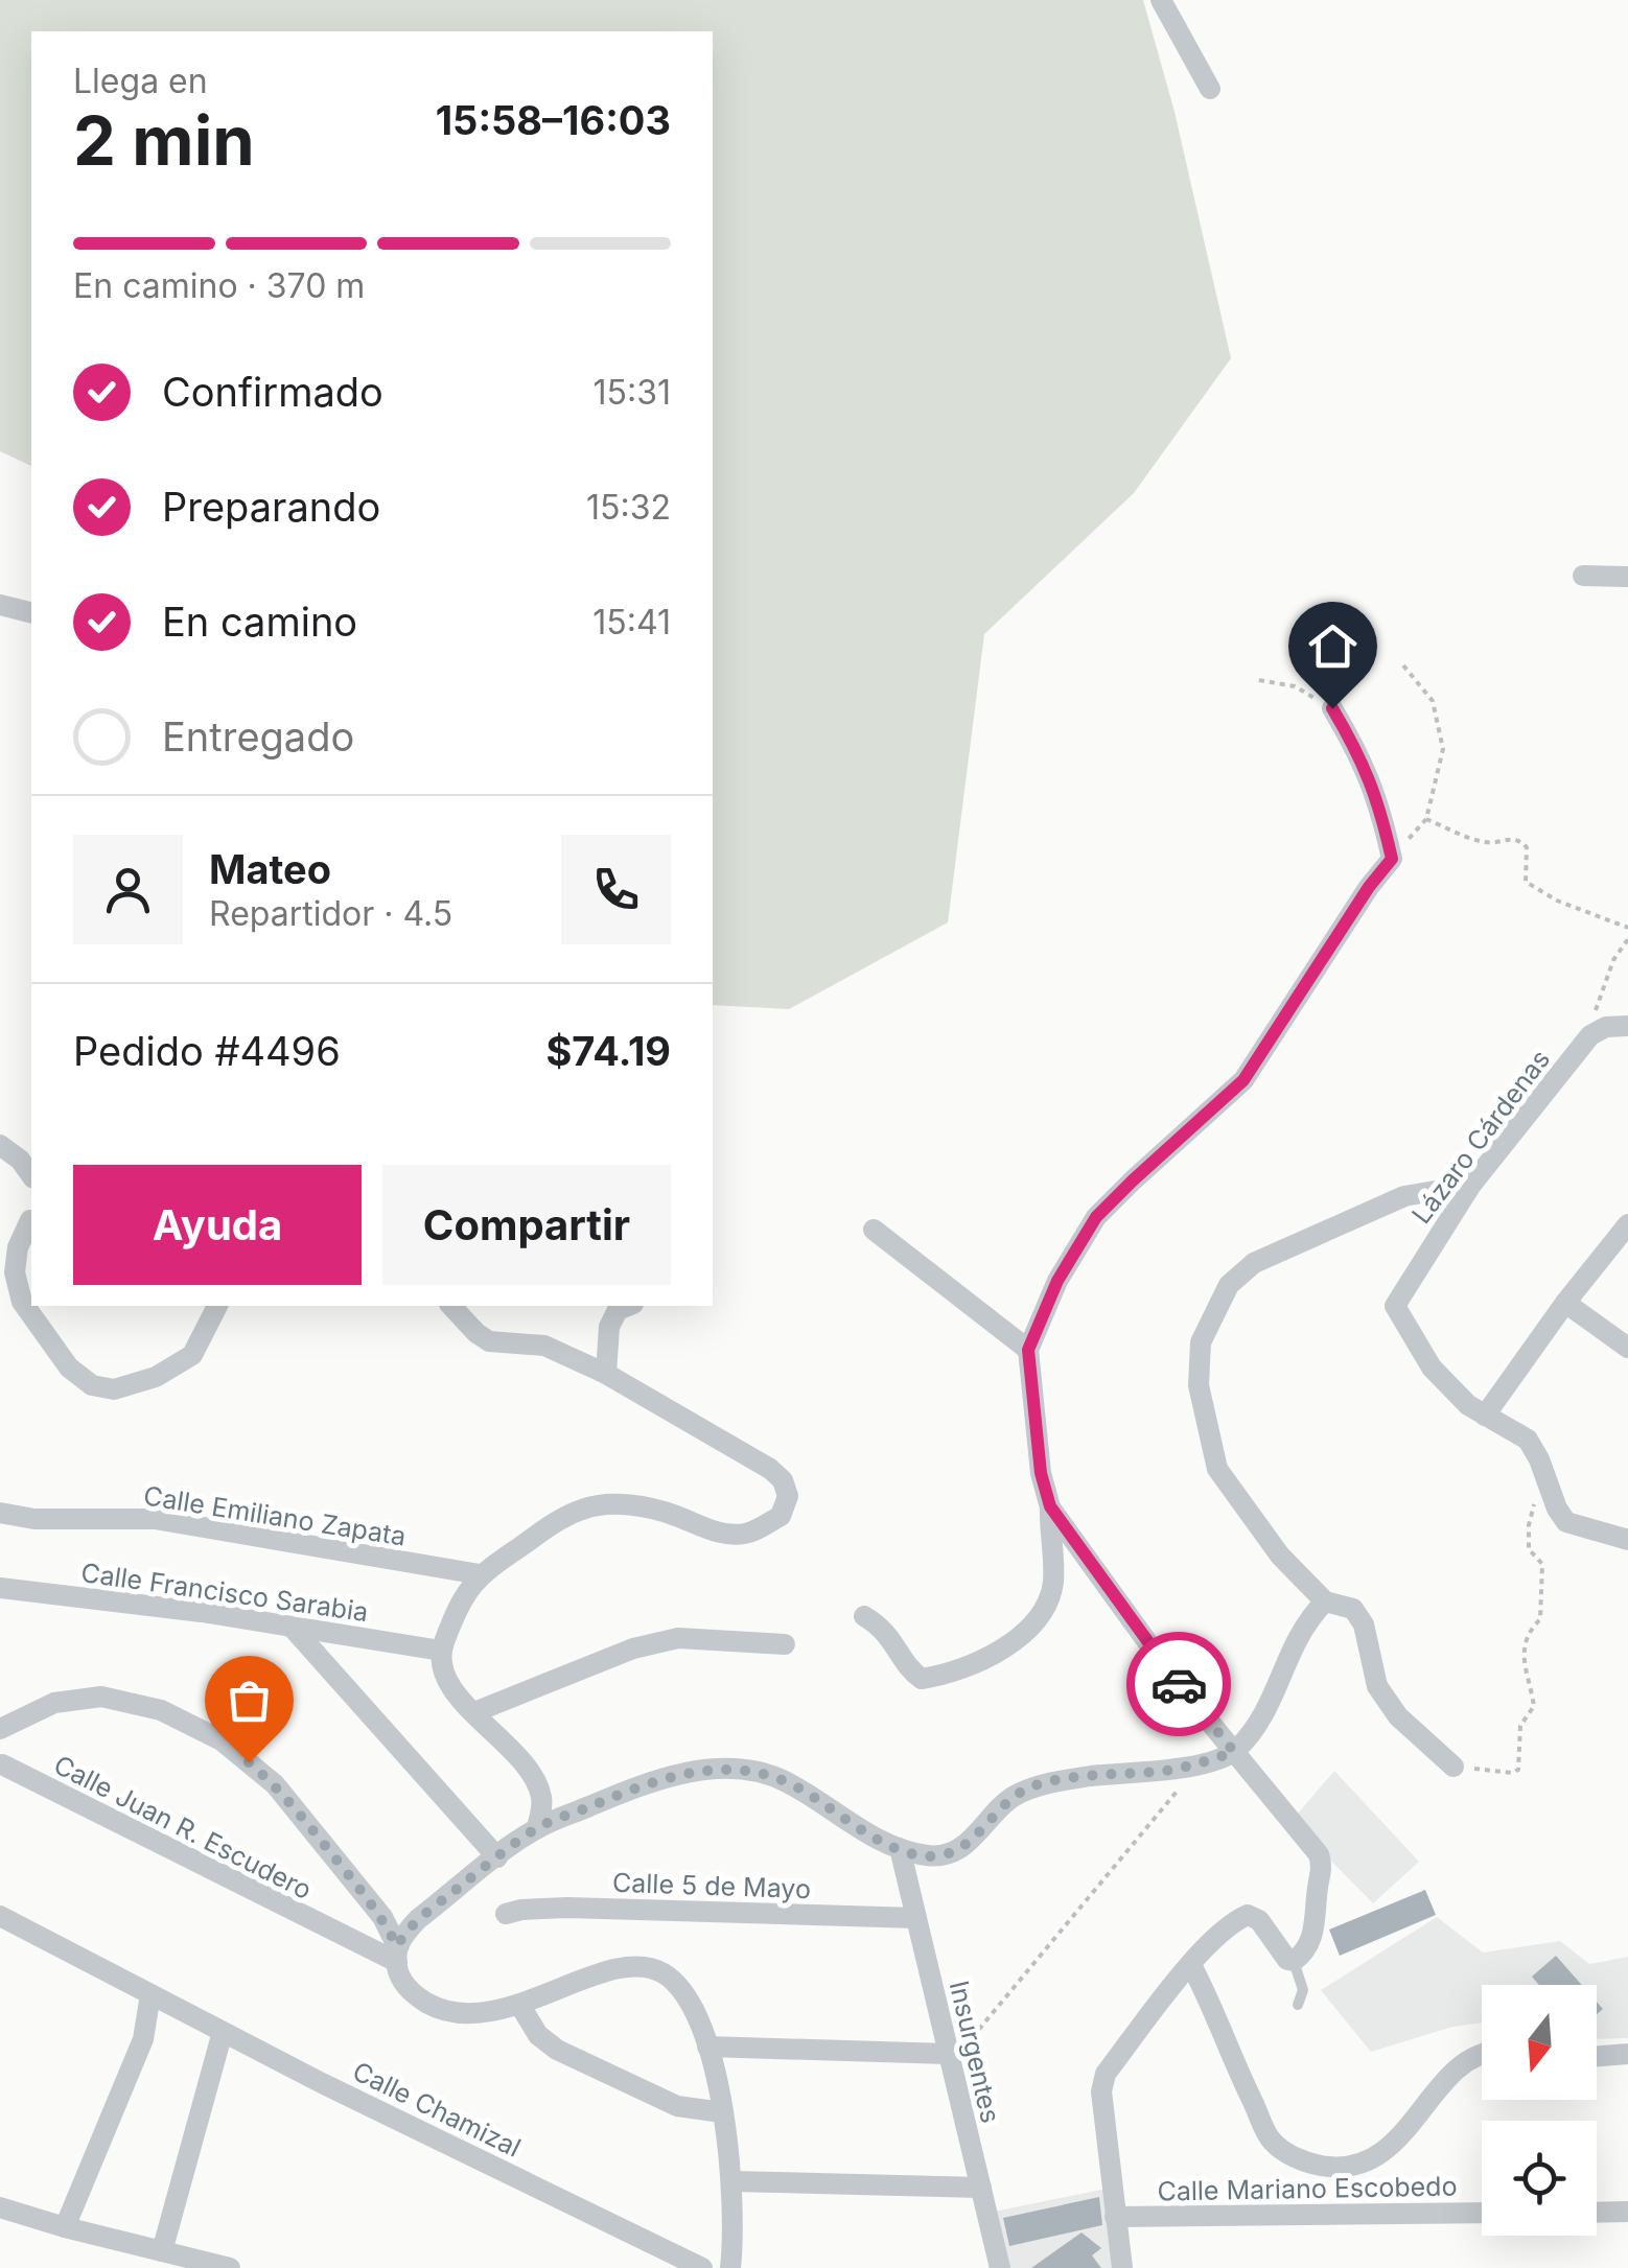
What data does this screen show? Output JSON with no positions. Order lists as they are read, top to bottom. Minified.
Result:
{"streets":{"street":["Lázaro Cárdenas","Calle Emiliano Zapata","Calle Francisco Sarabia","Calle Juan R. Escudero","Calle 5 de Mayo","Insurgentes","Calle Chamizal","Calle Mariano Escobedo"]},"crossings":[["Calle 5 de Mayo","Insurgentes"]],"north":"bottom","page":{"heading":["2 min","Llega en","15:58–16:03"],"panel":["Mateo","Repartidor · 4.5","Pedido #4496","$74.19"],"bar":"En camino · 370 m","list":[["Confirmado","15:31"],["Preparando","15:32"],["En camino","15:41"],"Entregado"],"buttons":["Ayuda","Compartir"]}}
